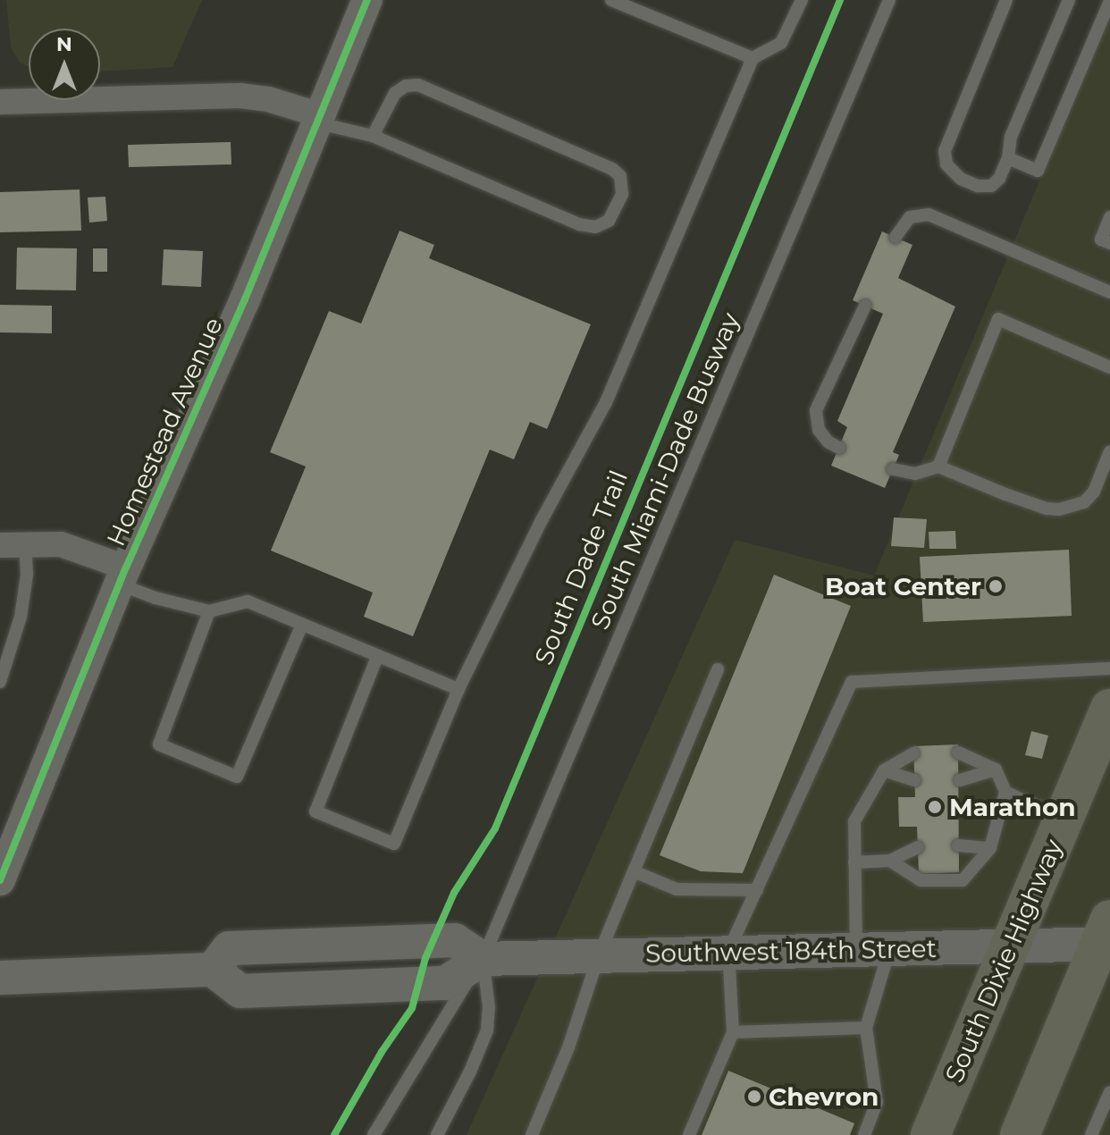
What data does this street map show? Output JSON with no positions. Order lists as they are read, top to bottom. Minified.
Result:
{"streets":{"highway":["South Dixie Highway"],"main road":["Southwest 184th Street"],"street":["Homestead Avenue"],"lane":["South Miami-Dade Busway"],"cycle path":["South Dade Trail"]},"crossings":[["South Miami-Dade Busway","Southwest 184th Street"],["Southwest 184th Street","South Dixie Highway"]],"places":["Boat Center","Marathon","Chevron"],"north":"top"}
